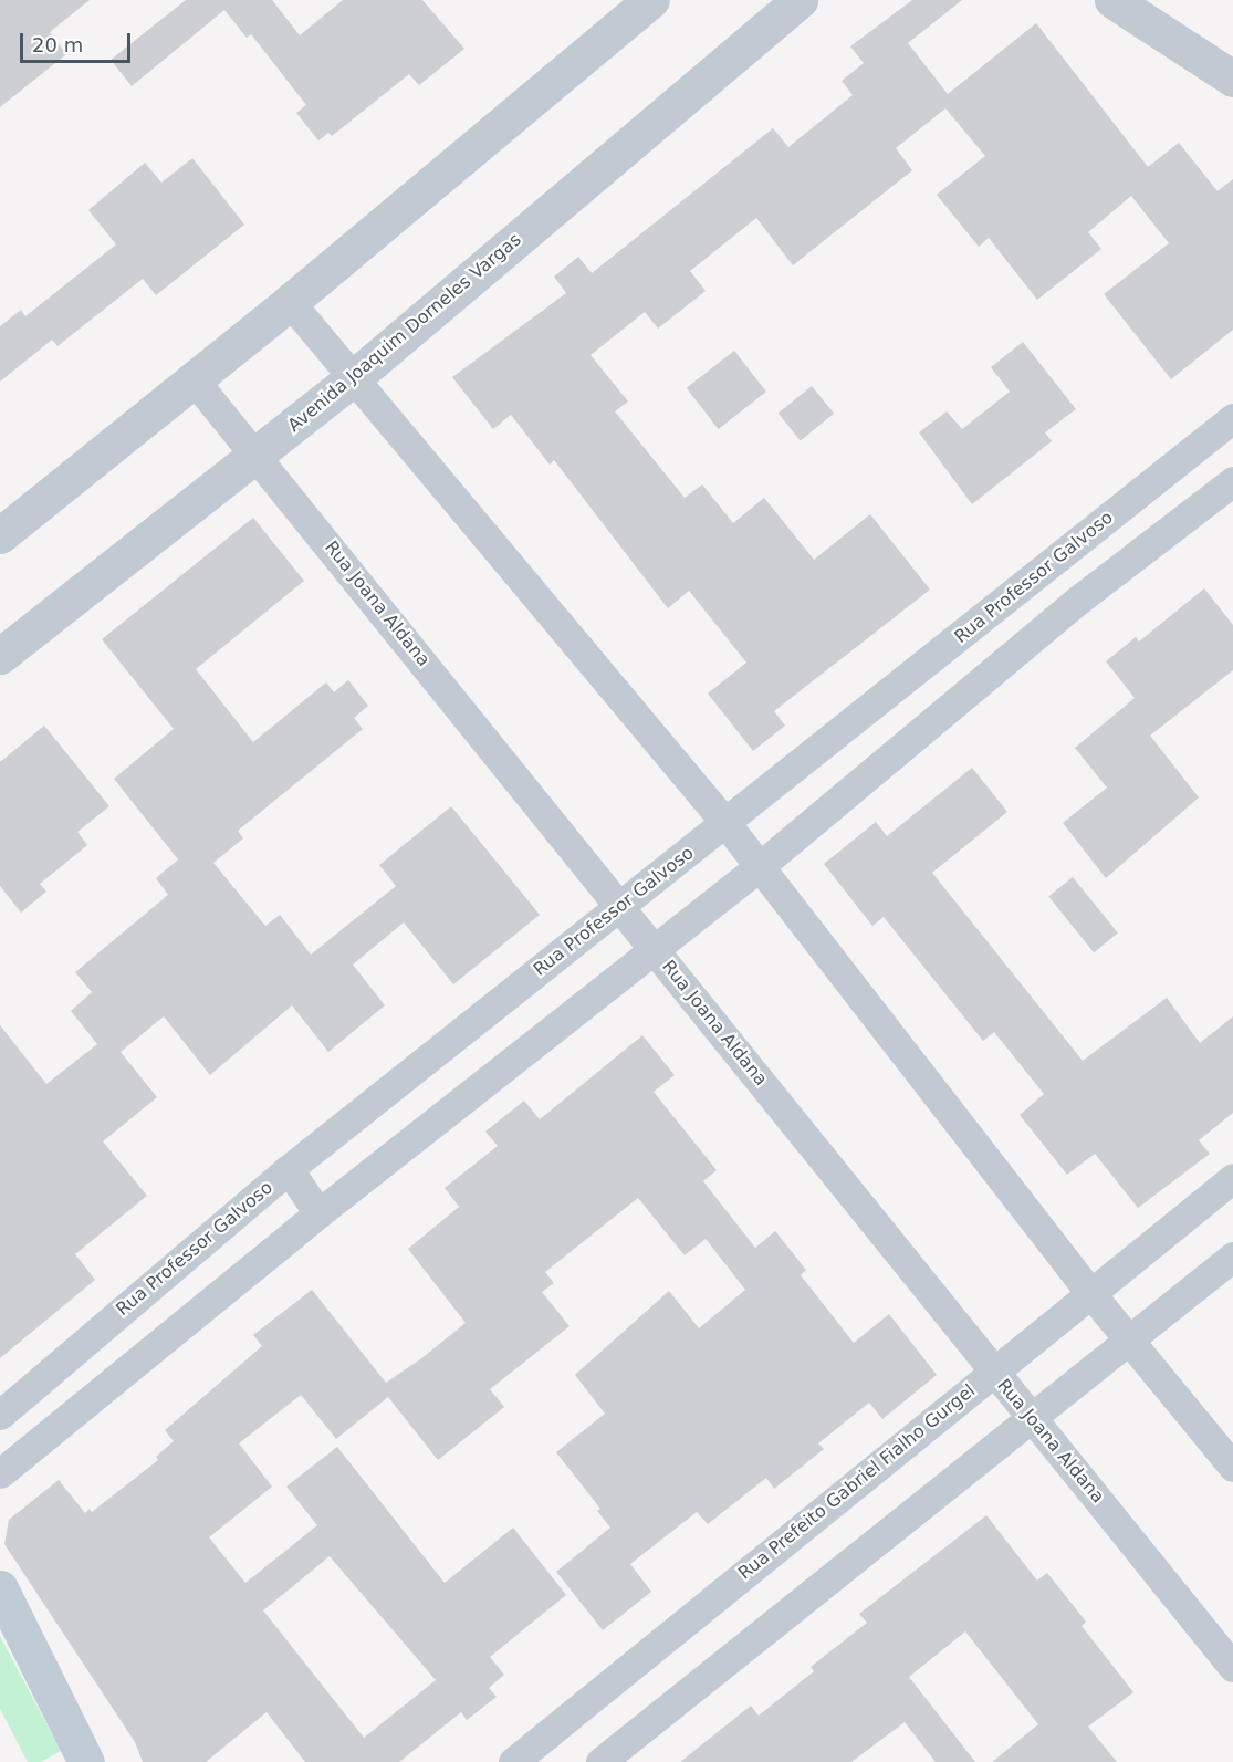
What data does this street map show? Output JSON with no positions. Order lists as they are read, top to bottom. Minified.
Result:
{"streets":{"street":["Avenida Joaquim Dorneles Vargas","Rua Professor Galvoso","Rua Joana Aldana","Rua Prefeito Gabriel Fialho Gurgel"]},"crossings":[["Avenida Joaquim Dorneles Vargas","Rua Joana Aldana"],["Rua Professor Galvoso","Rua Joana Aldana"],["Rua Joana Aldana","Rua Prefeito Gabriel Fialho Gurgel"]],"scale_bar":"20 m"}
